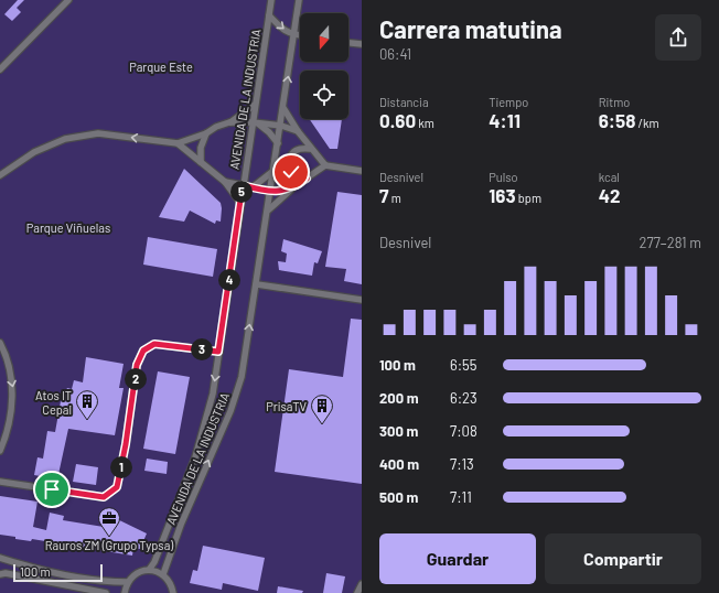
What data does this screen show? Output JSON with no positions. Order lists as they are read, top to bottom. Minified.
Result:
{"streets":{"street":["AVENIDA DE LA INDUSTRIA"]},"parks":["Parque Este","Parque Viñuelas"],"places":{"building":["Atos IT Cepal","PrisaTV"],"office":["Rauros ZM (Grupo Typsa)"]},"scale_bar":"100 m","north":"bottom","page":{"heading":["Carrera matutina","06:41"],"stats":[["Distancia","0.60 km"],["Tiempo","4:11"],["Ritmo","6:58 /km"],["Desnivel","7 m"],["Pulso","163 bpm"],["kcal","42"]],"pins":["5","4","3","2","1"],"chart":["Desnivel","277–281 m"],"list":[{"name":"100 m","note":"6:55"},{"name":"200 m","note":"6:23"},{"name":"300 m","note":"7:08"},{"name":"400 m","note":"7:13"},{"name":"500 m","note":"7:11"}],"buttons":["Guardar","Compartir"],"scale":"100 m"}}
